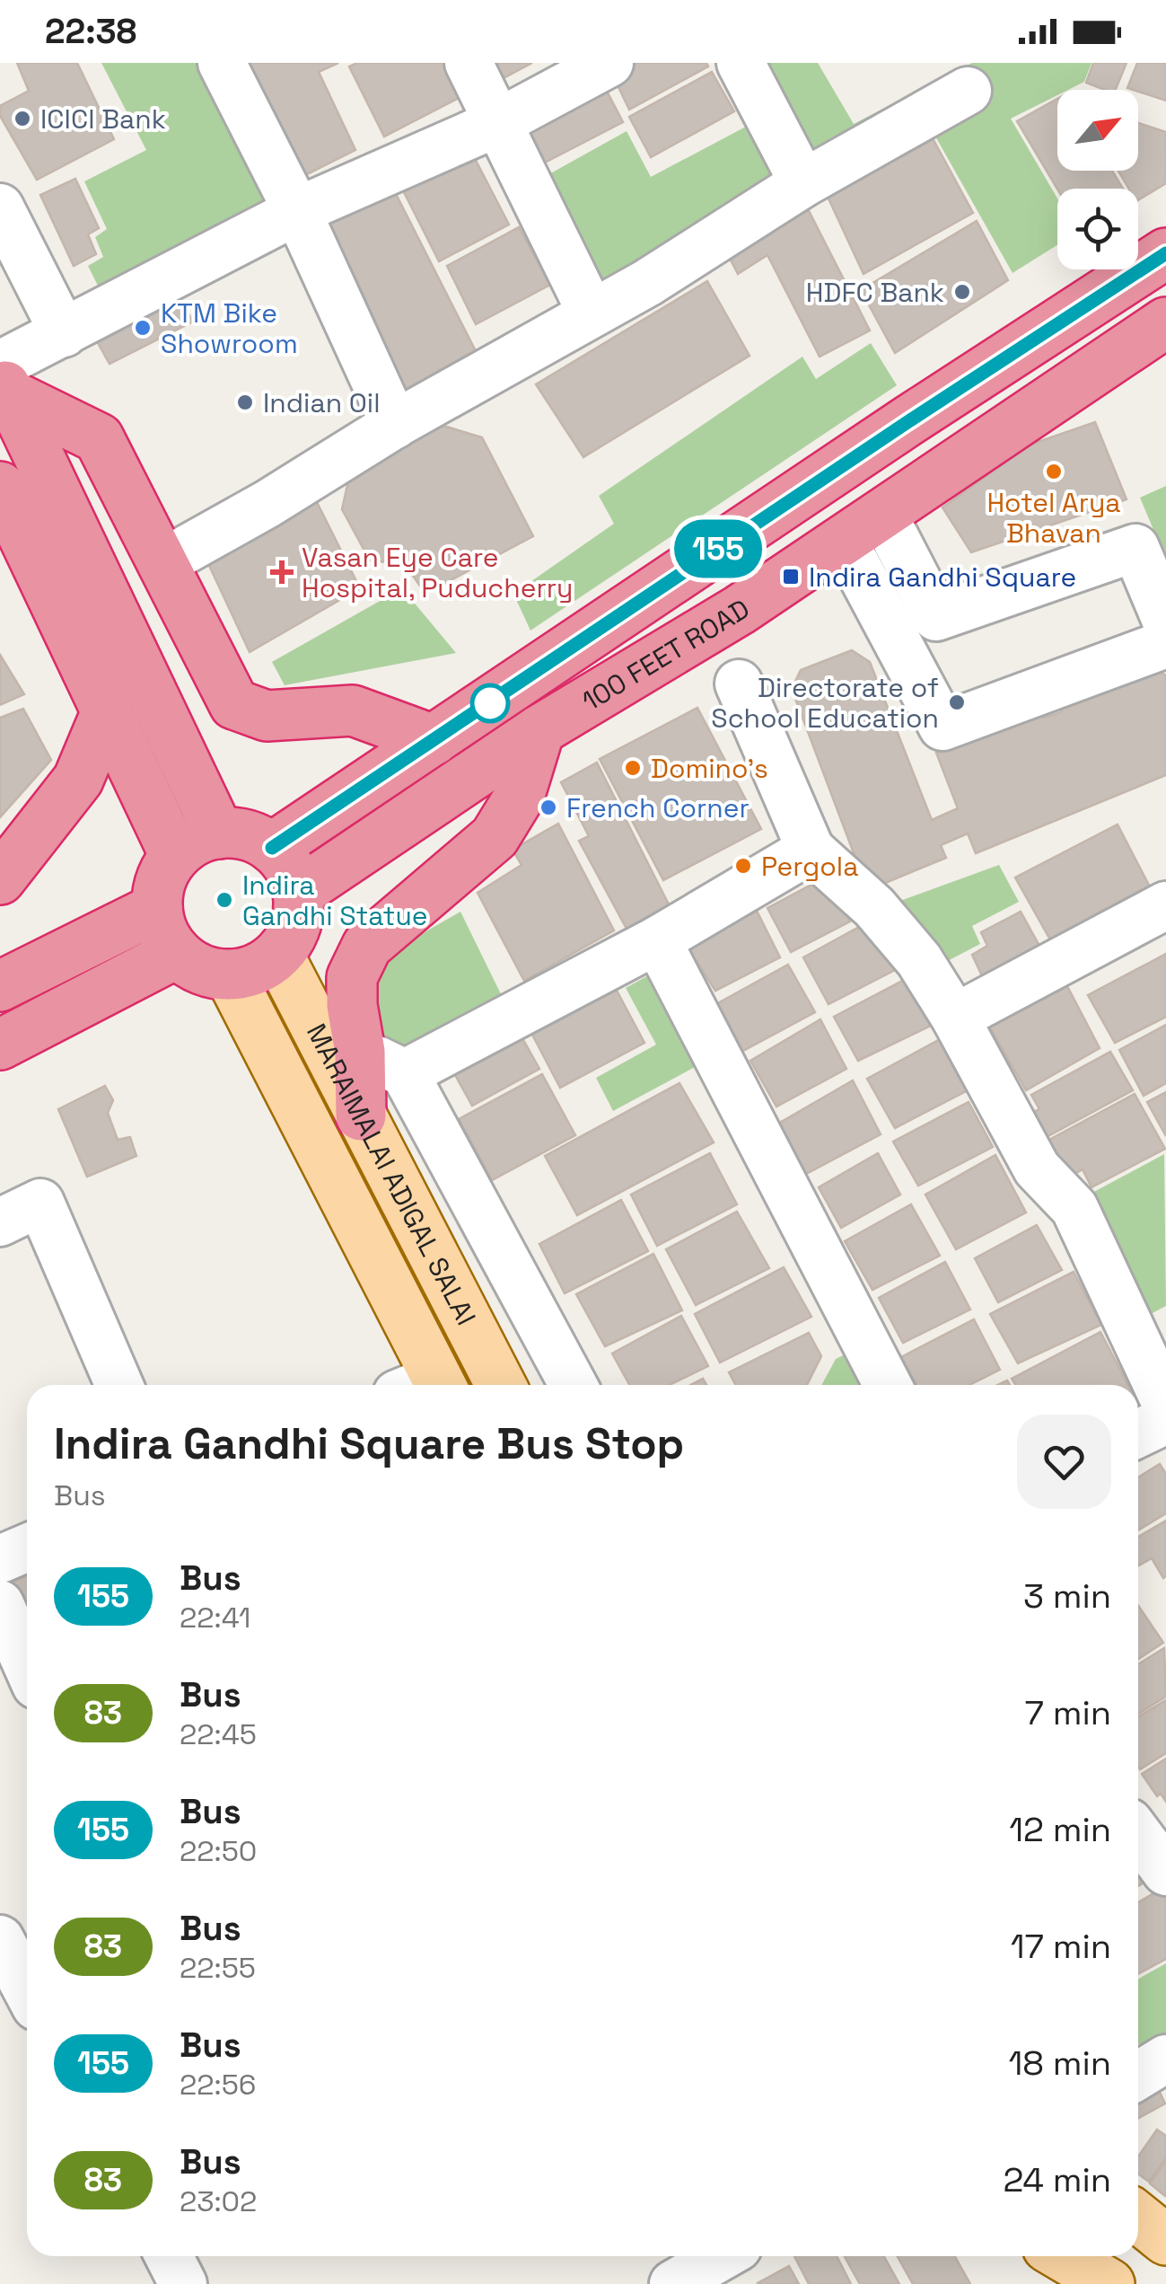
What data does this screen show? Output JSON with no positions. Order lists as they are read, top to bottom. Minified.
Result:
{"streets":{"highway":["100 FEET ROAD"],"main road":["MARAIMALAI ADIGAL SALAI"]},"crossings":[["100 FEET ROAD","MARAIMALAI ADIGAL SALAI"]],"places":{"other":["ICICI Bank","HDFC Bank","KTM Bike Showroom","Indian Oil","Hotel Arya Bhavan","Directorate of School Education","Domino's","French Corner","Pergola","Indira Gandhi Statue"],"health":["Vasan Eye Care Hospital, Puducherry"],"transit":["Indira Gandhi Square"]},"lines":["bus line 155"],"north":"top right","page":{"status":"22:38","on_map":"155","heading":["Indira Gandhi Square Bus Stop","Bus"],"list":[{"mark":"155","name":"Bus","note":"22:41","value":"3 min"},{"mark":"83","name":"Bus","note":"22:45","value":"7 min"},{"mark":"155","name":"Bus","note":"22:50","value":"12 min"},{"mark":"83","name":"Bus","note":"22:55","value":"17 min"},{"mark":"155","name":"Bus","note":"22:56","value":"18 min"},{"mark":"83","name":"Bus","note":"23:02","value":"24 min"}]}}
